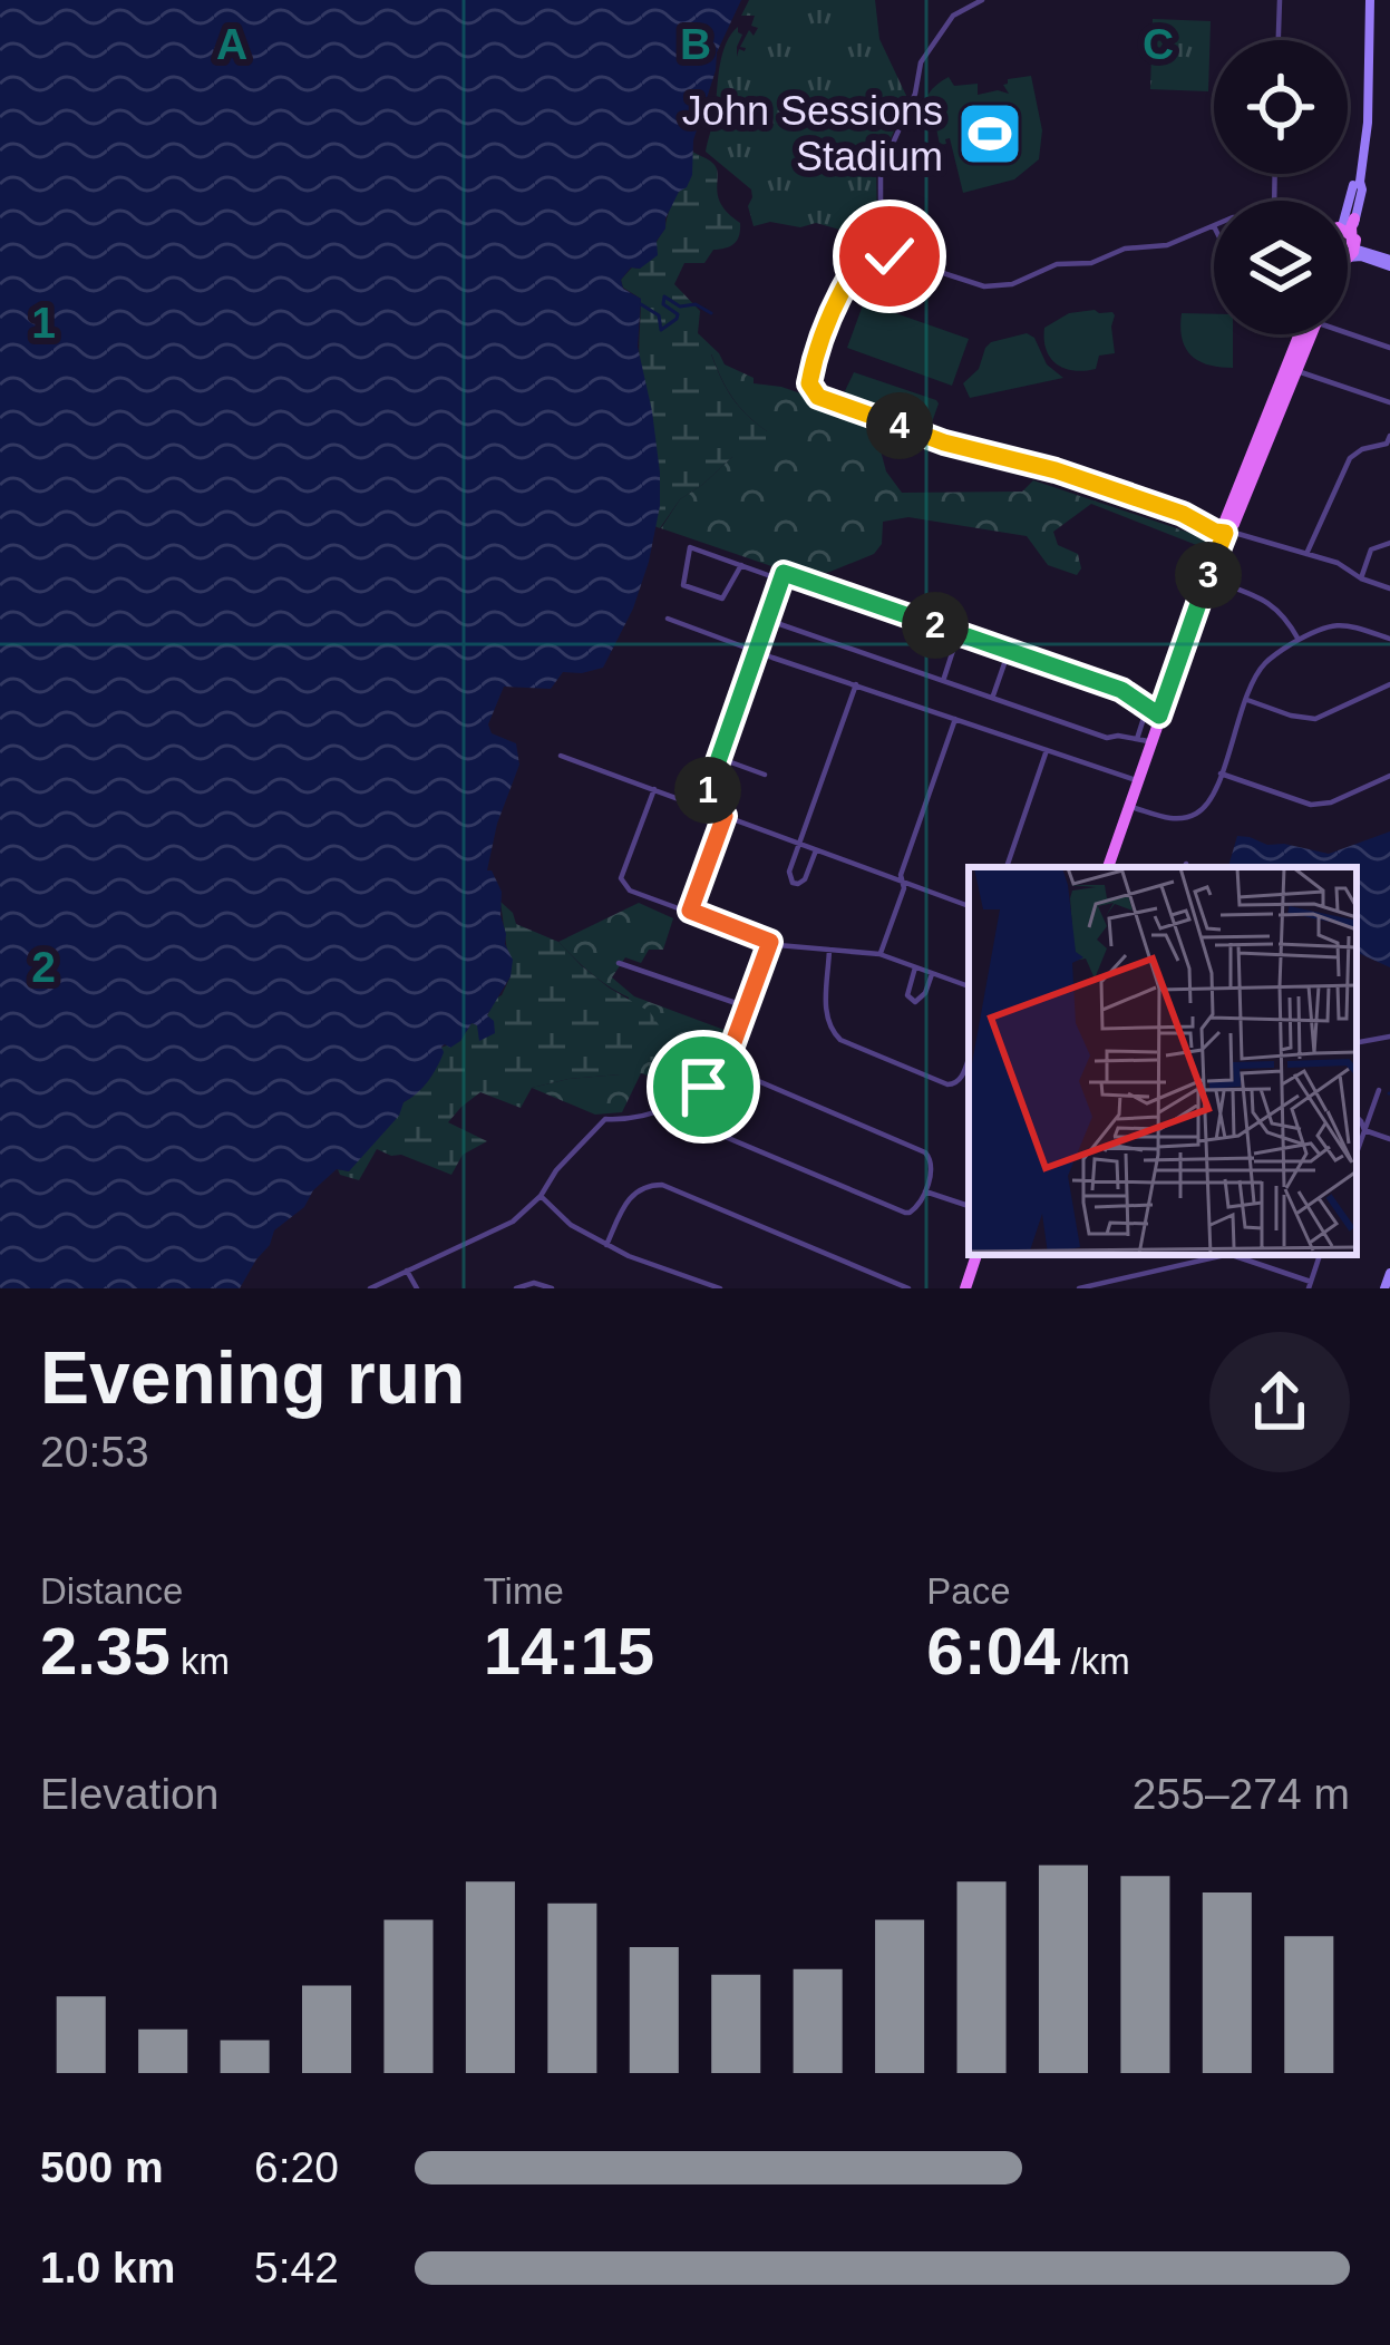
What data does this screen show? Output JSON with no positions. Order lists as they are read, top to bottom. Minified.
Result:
{"places":{"sports":["John Sessions Stadium"]},"page":{"pins":["4","3","2","1"],"heading":["Evening run","20:53"],"stats":[["Distance","2.35 km"],["Time","14:15"],["Pace","6:04 /km"]],"chart":["Elevation","255–274 m"],"list":[{"name":"500 m","note":"6:20"},{"name":"1.0 km","note":"5:42"}]},"grid":{"columns":["A","B","C"],"rows":["1","2"]}}
